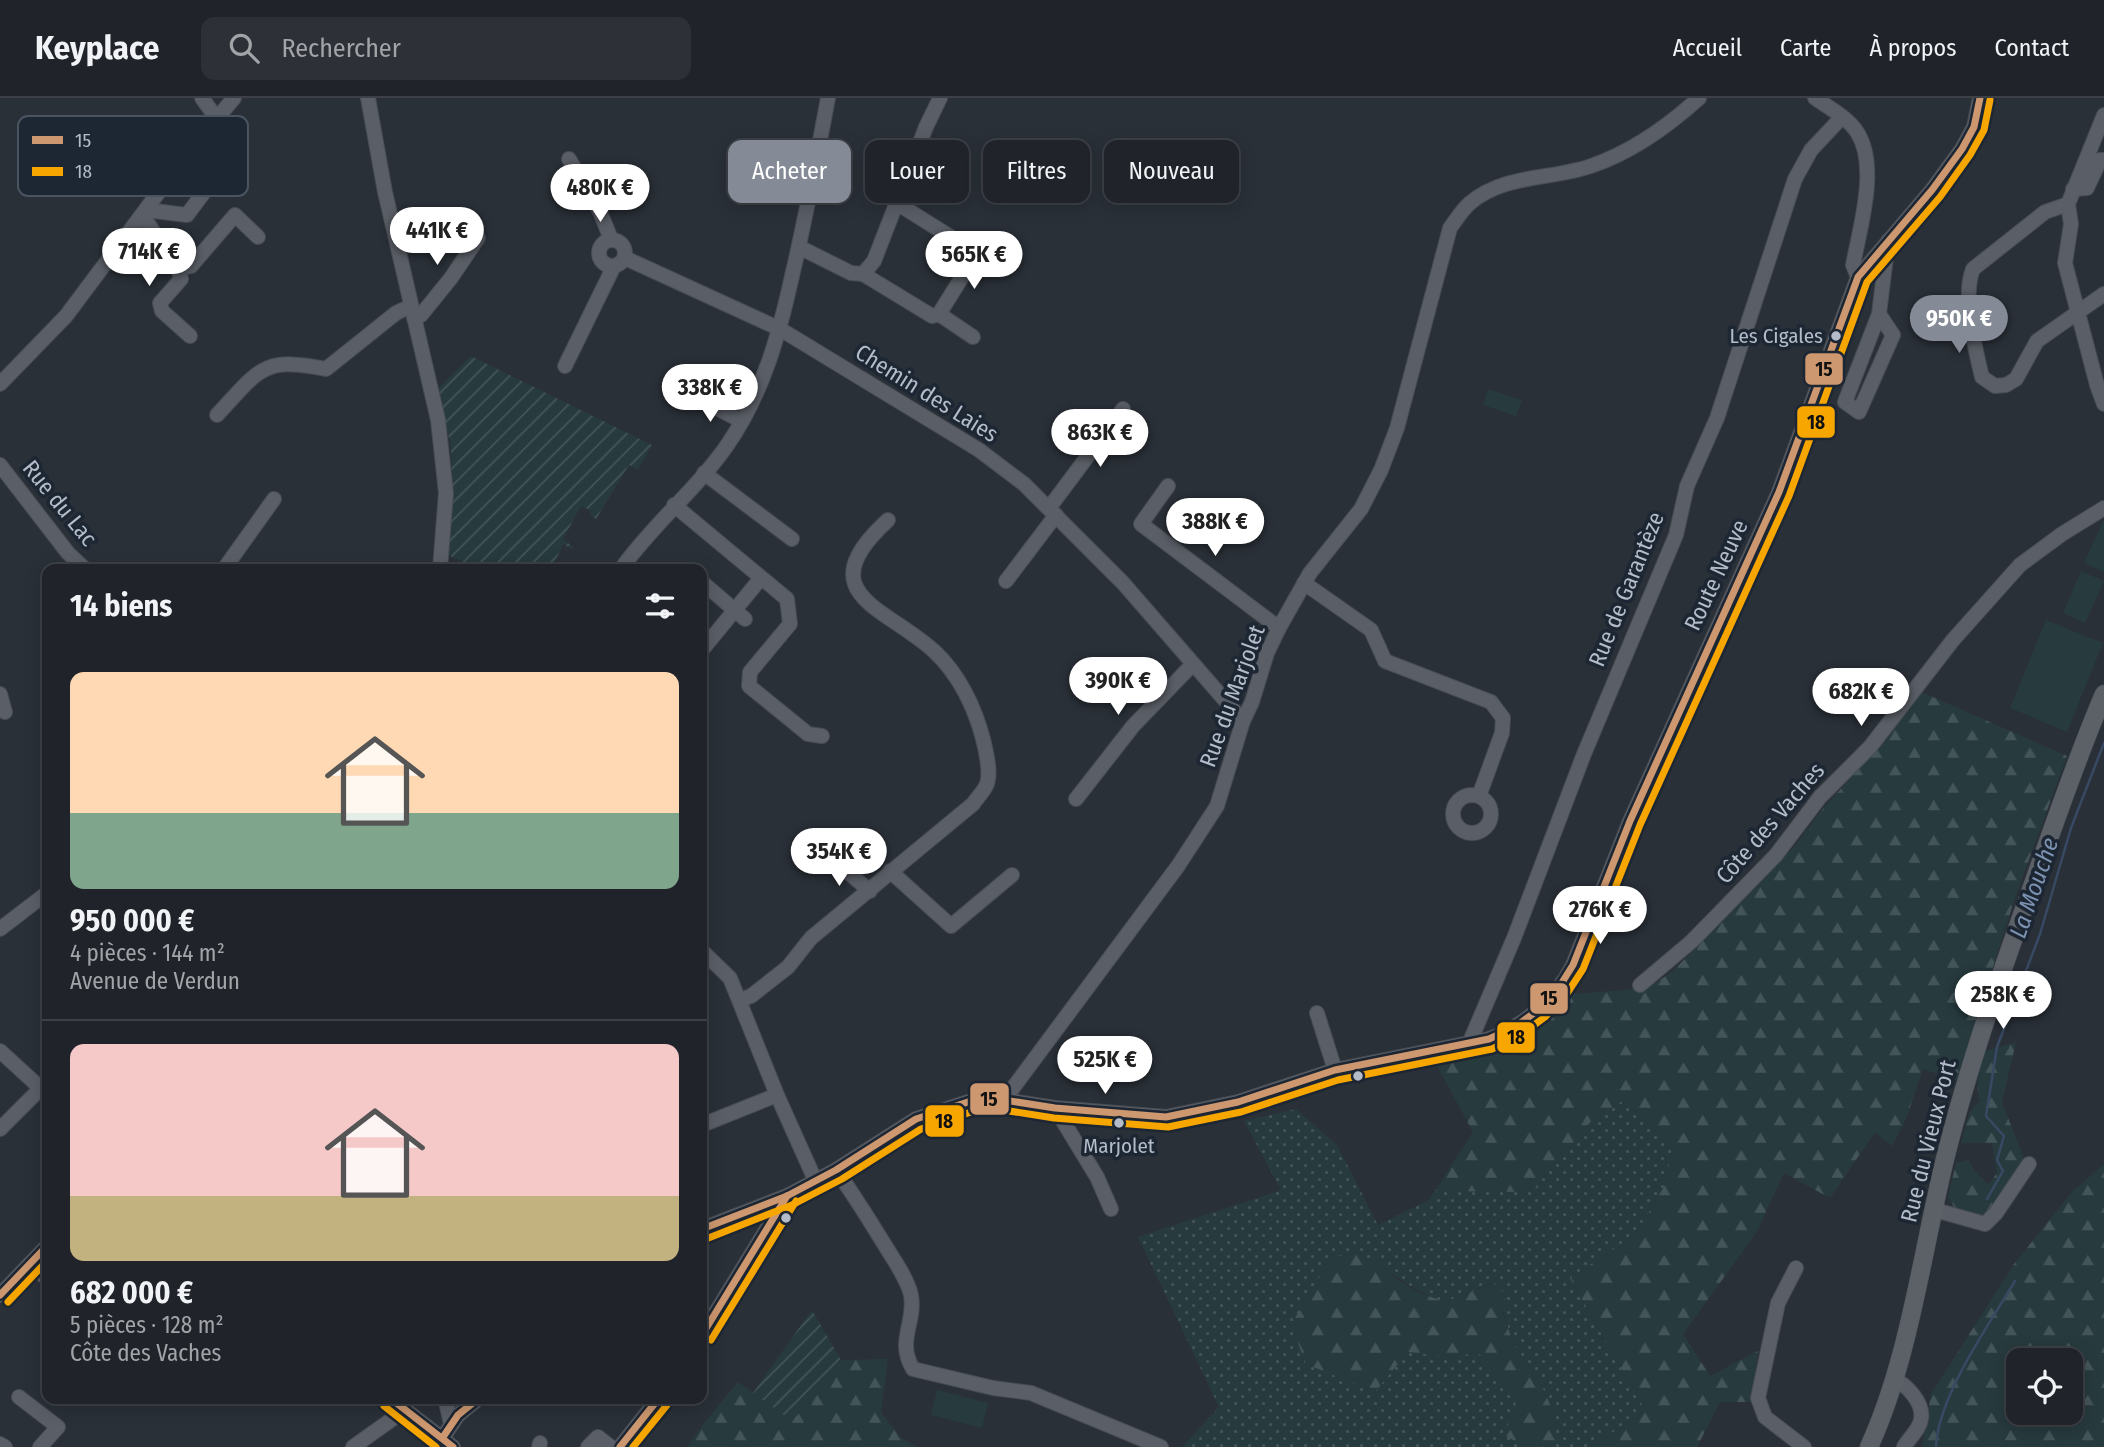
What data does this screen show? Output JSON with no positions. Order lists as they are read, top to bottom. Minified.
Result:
{"streets":{"main road":["Rue du Vieux Port"],"street":["Chemin des Laies","Rue du Lac","Route Neuve","Rue de Garantèze","Rue du Marjolet","Côte des Vaches"]},"crossings":[["Chemin des Laies","Rue du Marjolet"],["Route Neuve","Rue de Garantèze"],["Route Neuve","Rue du Marjolet"]],"water":["La Mouche"],"places":["Les Cigales","Marjolet"],"lines":["transit line 15","transit line 18"],"legend":["15","18"],"page":{"header":"Keyplace","search":"Rechercher","nav":["Accueil","Carte","À propos","Contact"],"chip":["Acheter","Louer","Filtres","Nouveau"],"price":["480K €","441K €","714K €","565K €","950K €","338K €","863K €","388K €","390K €","682K €","354K €","276K €","258K €","525K €"],"heading":"14 biens","list":[{"name":"950 000 €","note":"4 pièces · 144 m² · Avenue de Verdun"},{"name":"682 000 €","note":"5 pièces · 128 m² · Côte des Vaches"}]}}
